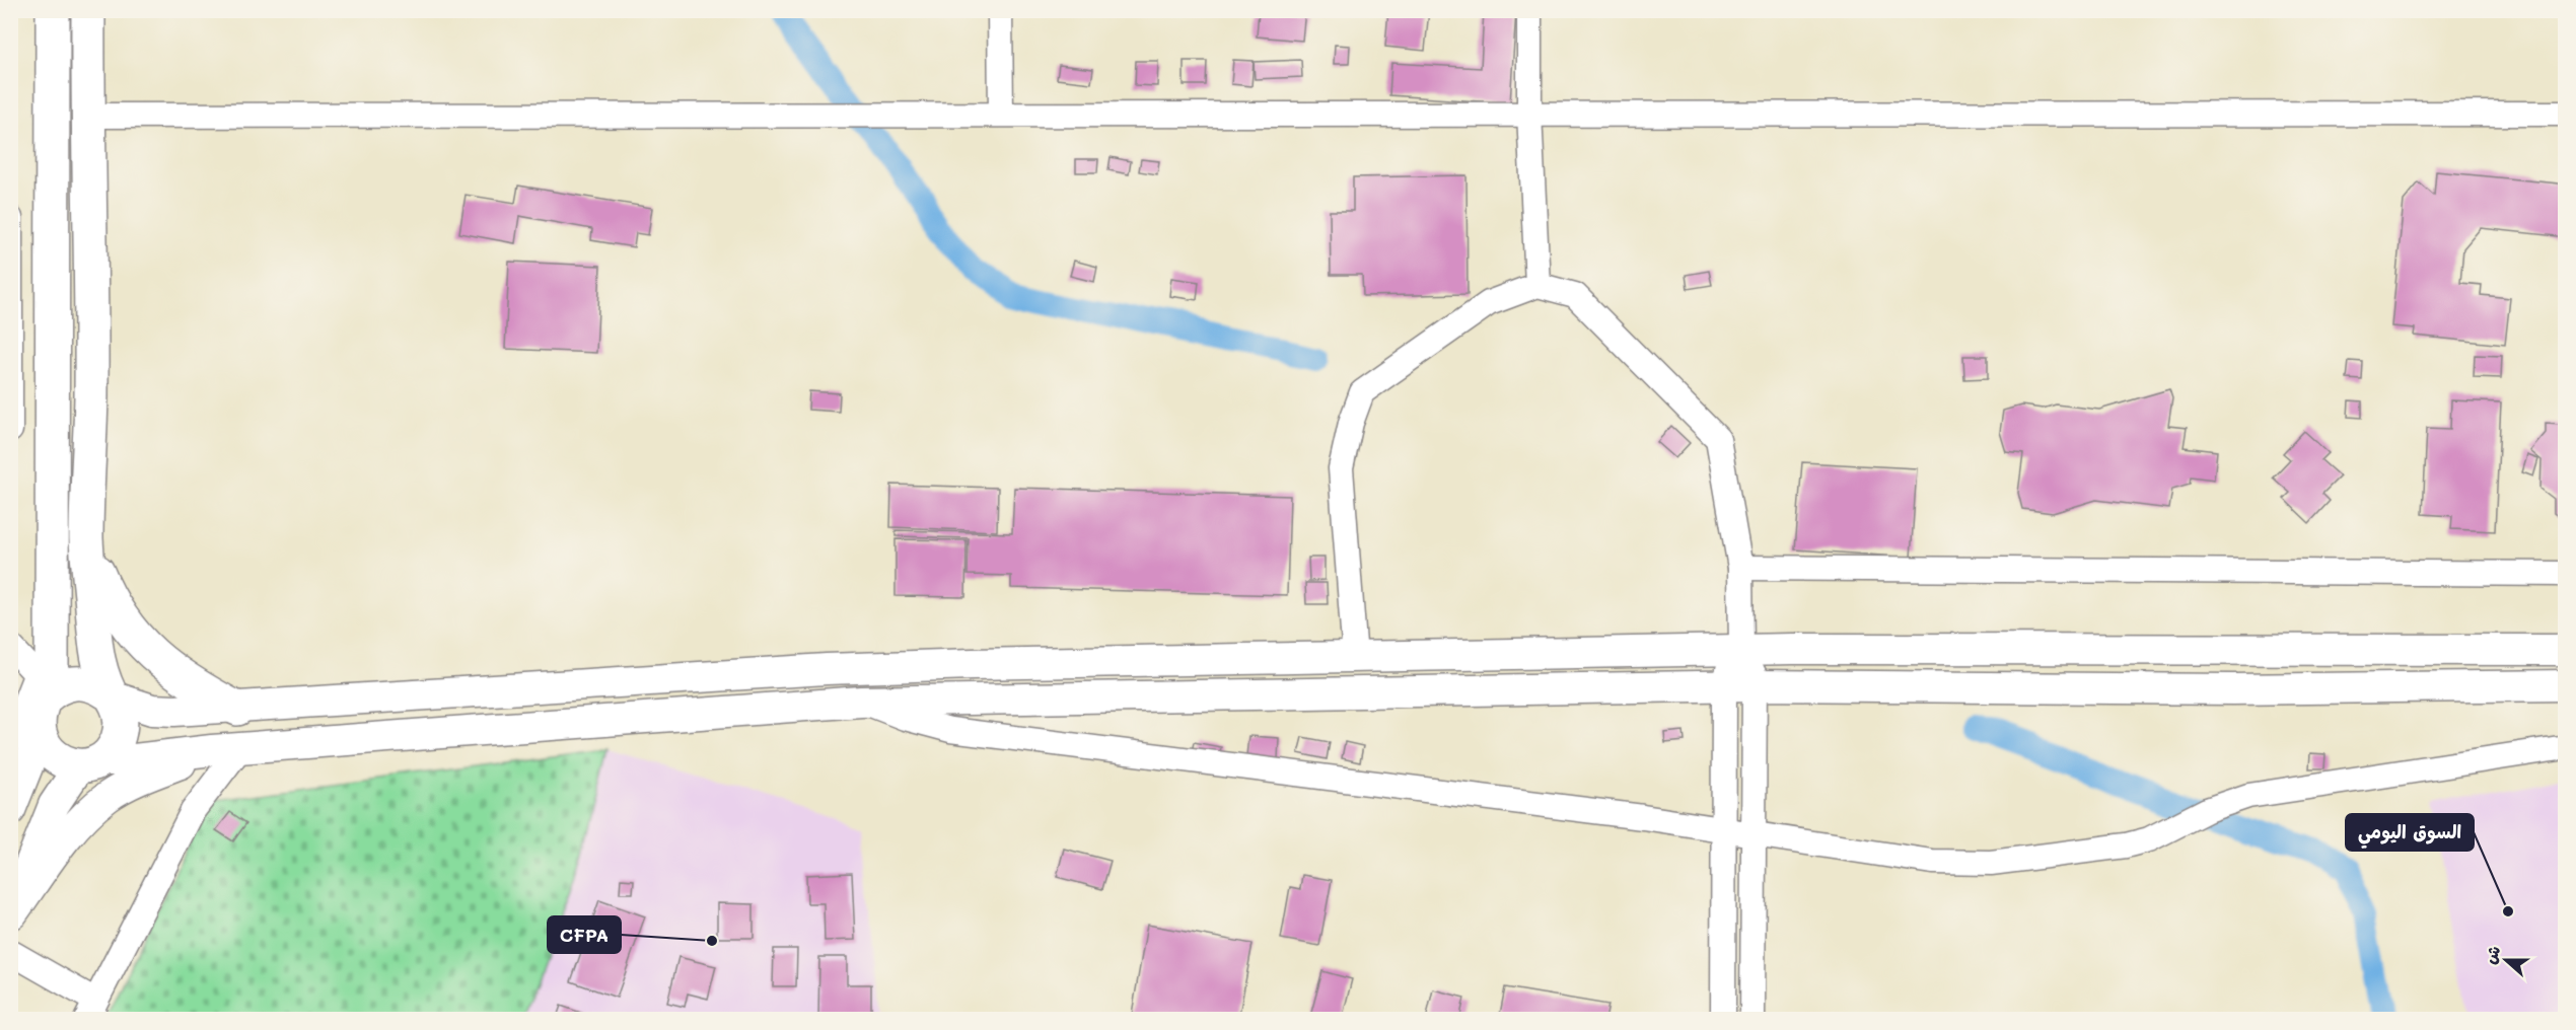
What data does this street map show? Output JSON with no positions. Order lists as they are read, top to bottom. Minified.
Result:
{"places":["السوق اليومي","CFPA"],"north":"left"}
